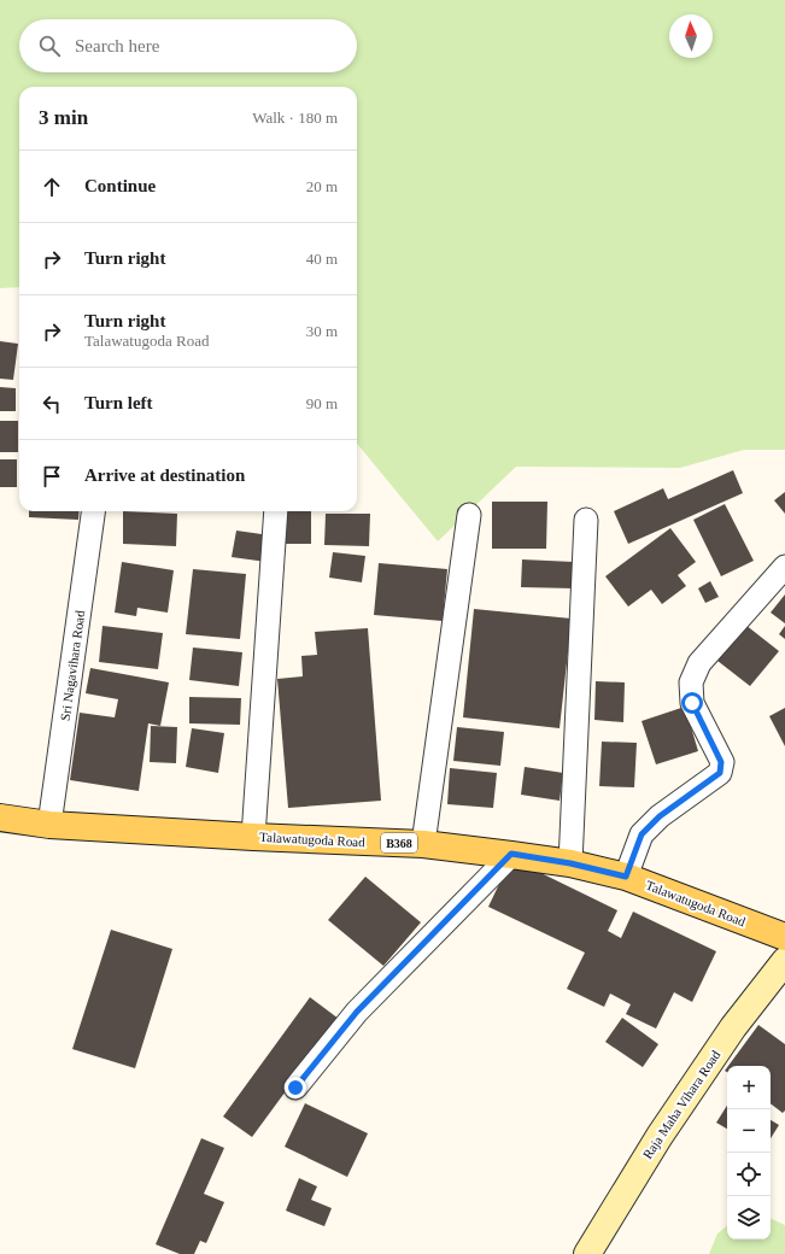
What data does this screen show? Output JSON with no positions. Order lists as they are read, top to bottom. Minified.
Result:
{"streets":{"main road":["Talawatugoda Road","B368"],"street":["Sri Nagavihara Road","Raja Maha Vihara Road"]},"crossings":[["Sri Nagavihara Road","Talawatugoda Road"]],"north":"top","page":{"search":"Search here","heading":["3 min","Walk · 180 m"],"list":[["Continue","20 m"],["Turn right","40 m"],["Turn right","Talawatugoda Road","30 m"],["Turn left","90 m"],"Arrive at destination"],"map_buttons":["+","−"]}}
